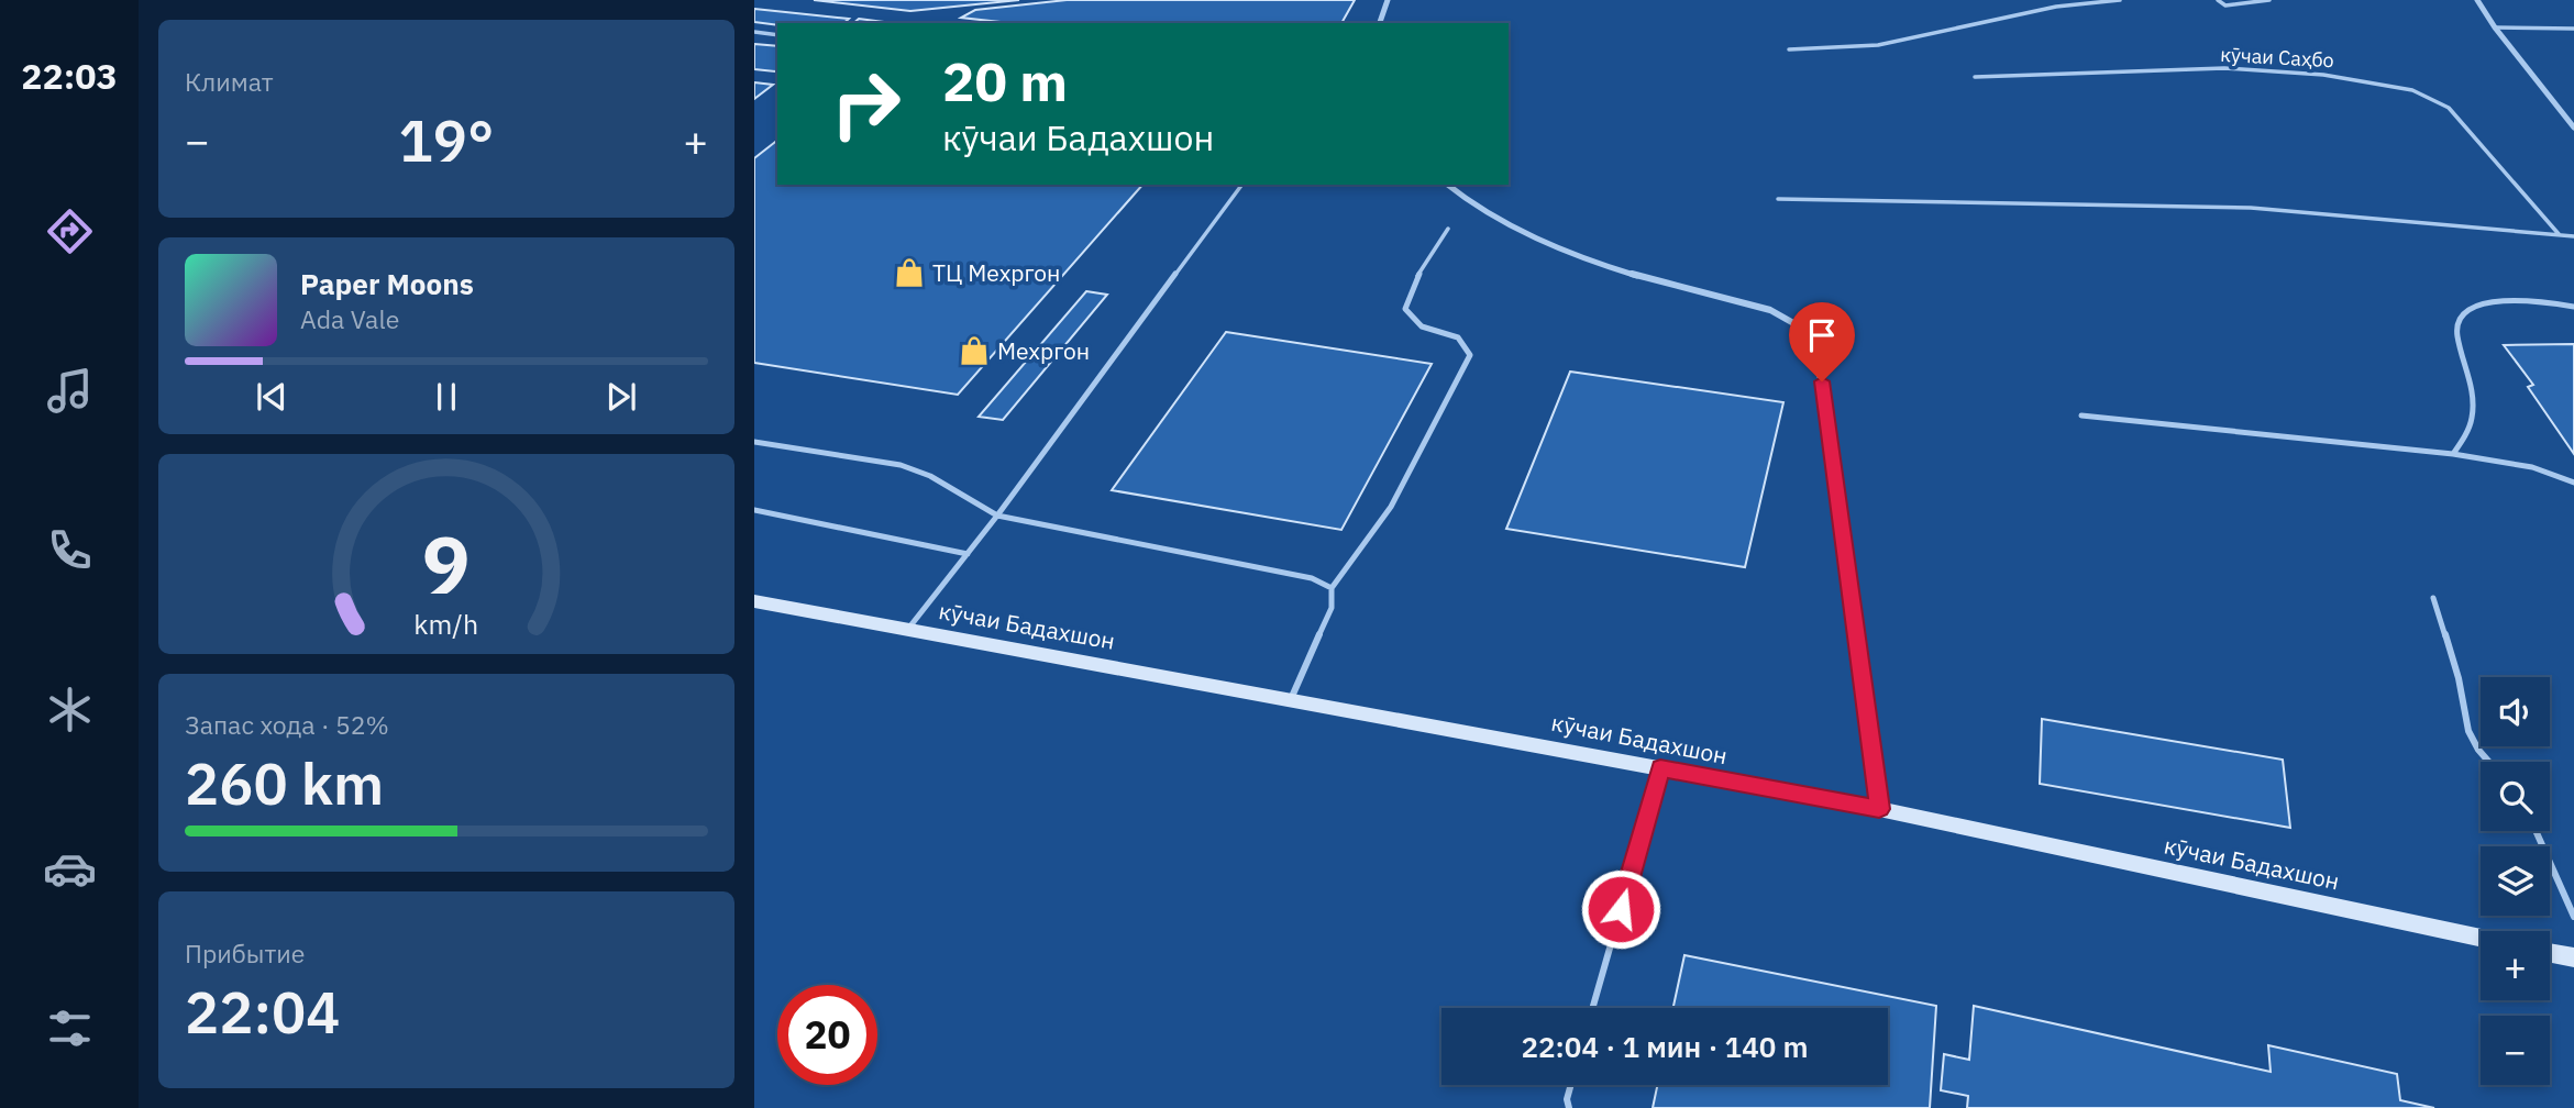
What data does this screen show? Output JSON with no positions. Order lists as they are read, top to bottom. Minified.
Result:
{"streets":{"main road":["кӯчаи Бадахшон"],"lane":["кӯчаи Саҳбо"]},"places":{"shop":["ТЦ Мехргон","Мехргон"]},"page":{"tabs":"22:03","tile":["Климат",["Запас хода · 52%","260 km"],["Прибытие","22:04"]],"turn":["20 m","кӯчаи Бадахшон"],"heat":["−","19°","+"],"song":["Paper Moons","Ada Vale"],"map_buttons":["+","−"],"limit":"20","trip":"22:04 · 1 мин · 140 m","gauge":["9","km/h"]}}
